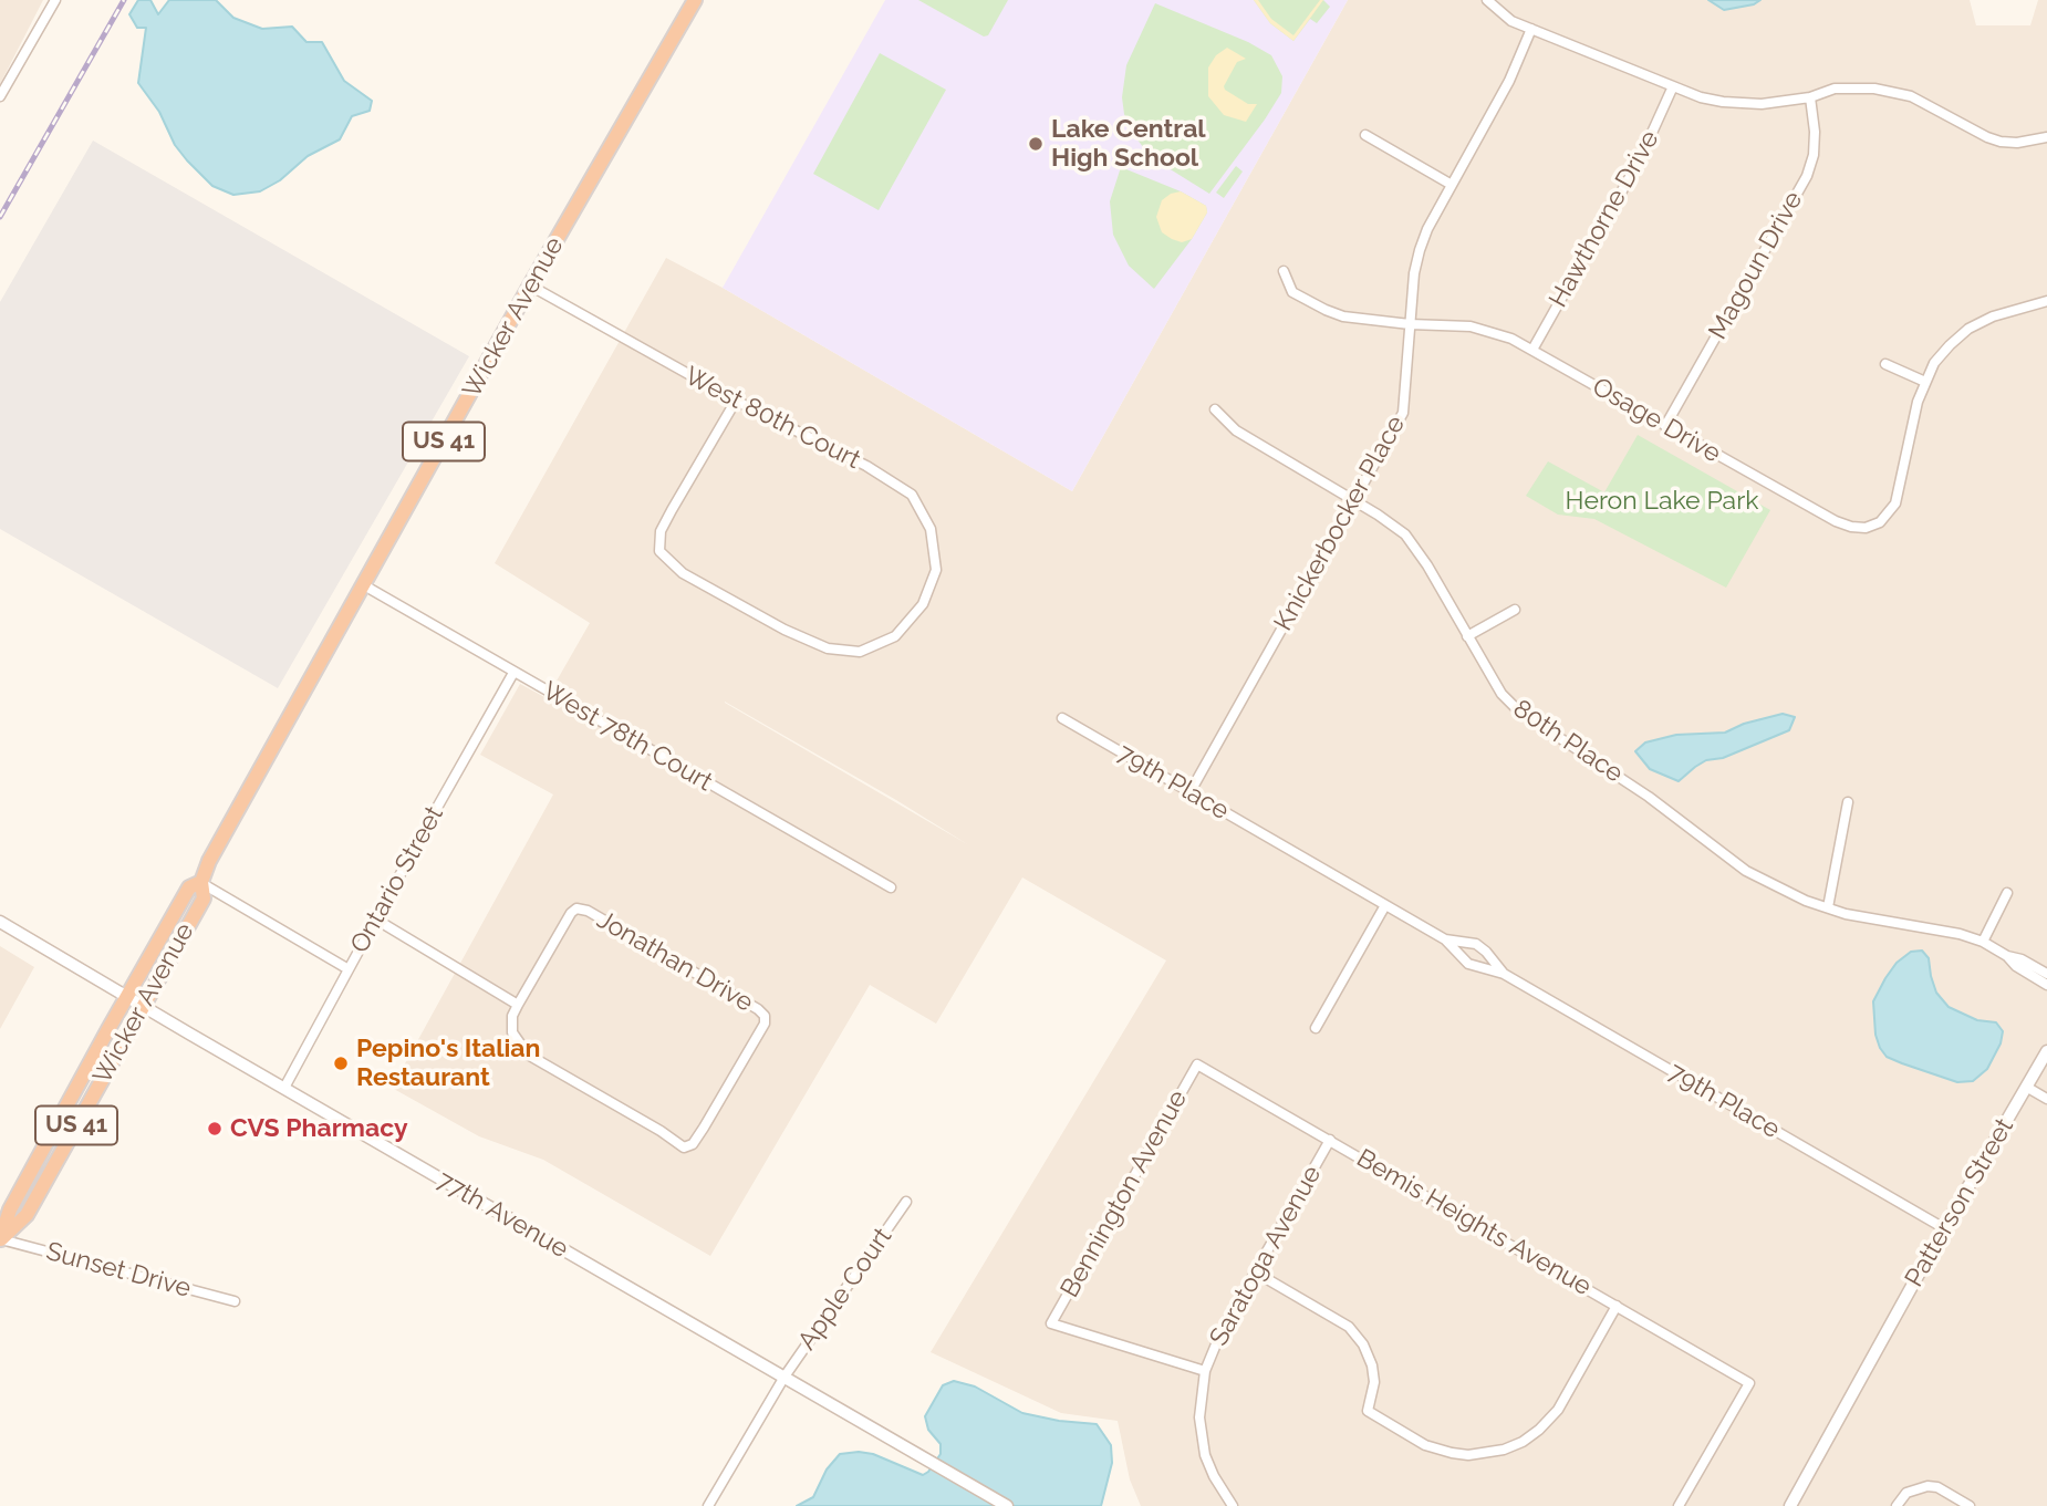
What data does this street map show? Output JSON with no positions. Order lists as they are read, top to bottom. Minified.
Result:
{"streets":{"highway":["Wicker Avenue","US 41"],"street":["Hawthorne Drive","Magoun Drive","West 80th Court","Osage Drive","Knickerbocker Place","West 78th Court","80th Place","79th Place","Ontario Street","Jonathan Drive","Bennington Avenue","Patterson Street","77th Avenue","Bemis Heights Avenue","Saratoga Avenue","Sunset Drive","Apple Court"]},"crossings":[["Hawthorne Drive","Osage Drive"],["Magoun Drive","Osage Drive"],["Wicker Avenue","West 80th Court"],["Wicker Avenue","West 78th Court"],["Wicker Avenue","77th Avenue"],["Wicker Avenue","Sunset Drive"],["Osage Drive","Knickerbocker Place"],["Knickerbocker Place","80th Place"],["Knickerbocker Place","79th Place"],["West 78th Court","Ontario Street"],["79th Place","Patterson Street"],["Ontario Street","77th Avenue"],["Bennington Avenue","Bemis Heights Avenue"],["Bennington Avenue","Saratoga Avenue"],["77th Avenue","Apple Court"],["Bemis Heights Avenue","Saratoga Avenue"]],"parks":["Heron Lake Park"],"places":["Lake Central High School","Pepino's Italian Restaurant","CVS Pharmacy"]}
